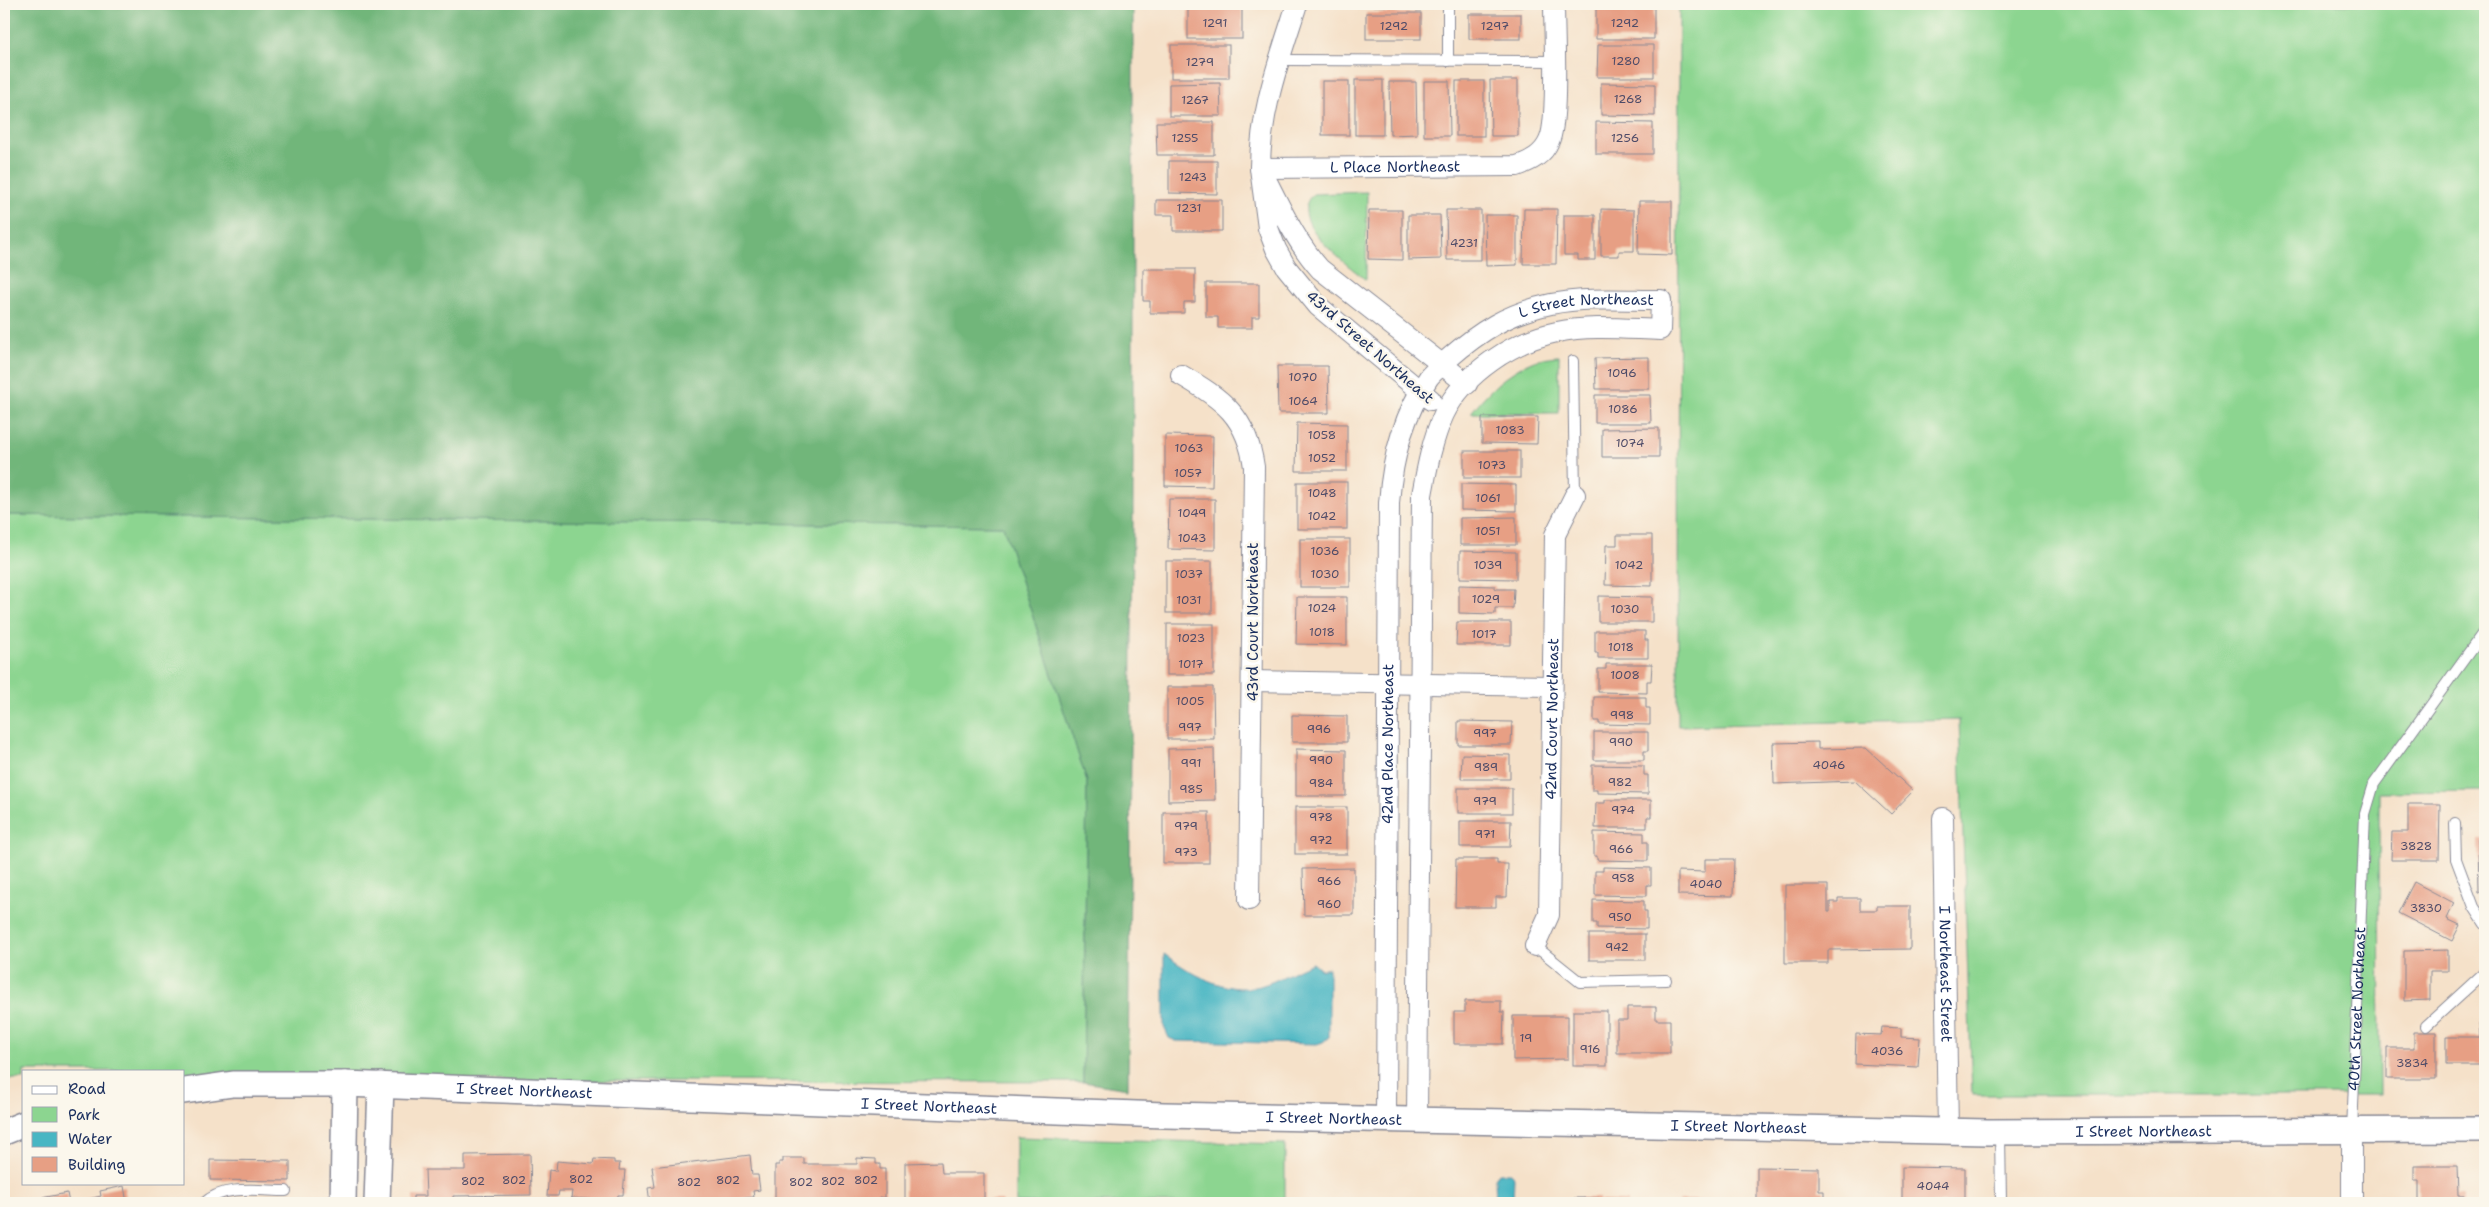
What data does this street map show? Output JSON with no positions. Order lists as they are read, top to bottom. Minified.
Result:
{"streets":{"street":["L Place Northeast","L Street Northeast","43rd Street Northeast","43rd Court Northeast","42nd Court Northeast","42nd Place Northeast","I Northeast Street","40th Street Northeast","I Street Northeast"]},"crossings":[["L Place Northeast","43rd Street Northeast"],["L Street Northeast","43rd Street Northeast"],["L Street Northeast","42nd Place Northeast"],["43rd Street Northeast","42nd Place Northeast"],["42nd Place Northeast","I Street Northeast"],["I Northeast Street","I Street Northeast"],["40th Street Northeast","I Street Northeast"]],"house_numbers":["1291","1292","1292","1297","1280","1279","1268","1267","1255","1256","1243","1231","4231","1096","1070","1064","1086","1083","1058","1074","1063","1052","1073","1057","1048","1061","1049","1042","1051","1043","1036","1039","1042","1037","1030","1029","1031","1024","1030","1018","1017","1023","1018","1017","1008","1005","998","997","996","997","990","990","991","4046","989","982","984","985","979","974","978","979","971","972","3828","966","973","958","966","4040","960","3830","950","942","19","916","4036","3834","802","802","802","802","802","802","802","802","4044"],"legend":["Road","Park","Water","Building"]}
